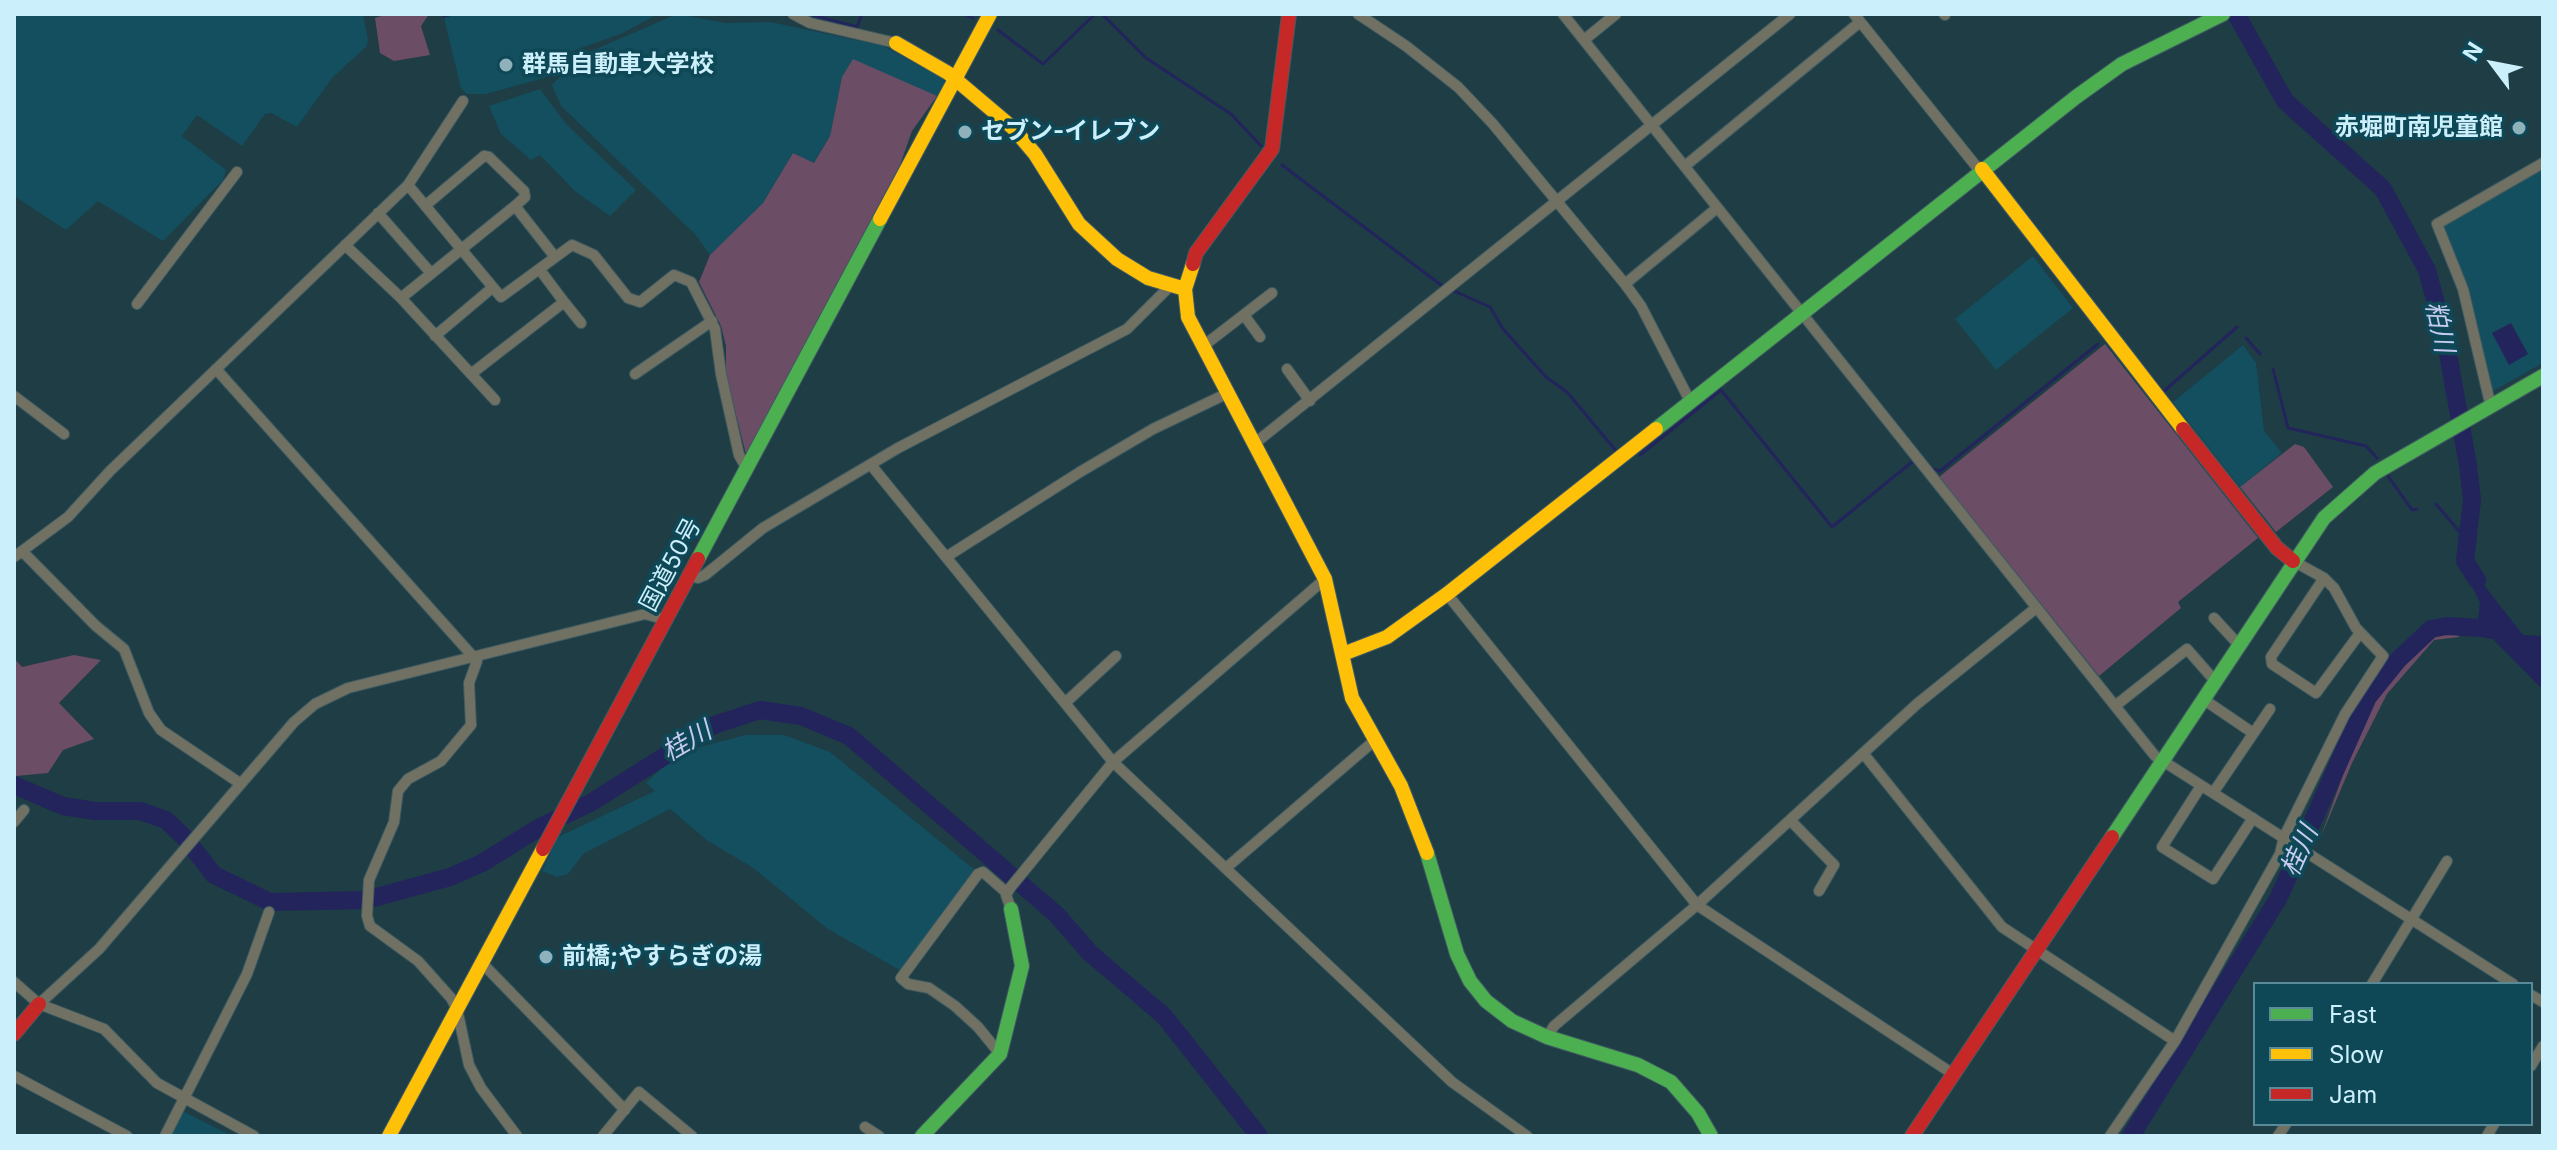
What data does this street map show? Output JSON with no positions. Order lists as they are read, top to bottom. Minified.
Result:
{"streets":{"main road":["国道50号"]},"water":["粕川","桂川"],"places":["群馬自動車大学校","赤堀町南児童館","セブン-イレブン","前橋;やすらぎの湯"],"legend":["Fast","Slow","Jam"],"north":"top left"}
